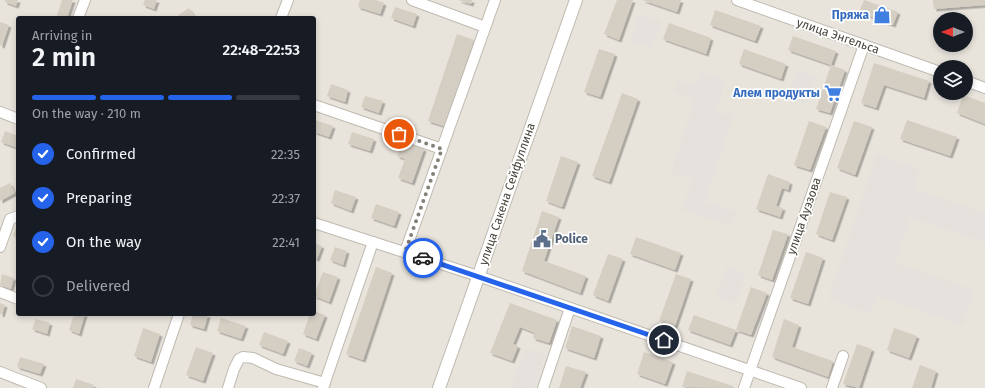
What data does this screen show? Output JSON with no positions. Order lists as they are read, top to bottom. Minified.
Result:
{"streets":{"street":["улица Энгельса","улица Сакена Сейфуллина","улица Ауэзова"]},"crossings":[["улица Энгельса","улица Ауэзова"]],"places":{"shop":["Пряжа"],"supermarket":["Алем продукты"],"public building":["Police"]},"north":"left","page":{"heading":["2 min","Arriving in","22:48–22:53"],"bar":"On the way · 210 m","list":[["Confirmed","22:35"],["Preparing","22:37"],["On the way","22:41"],"Delivered"]}}
